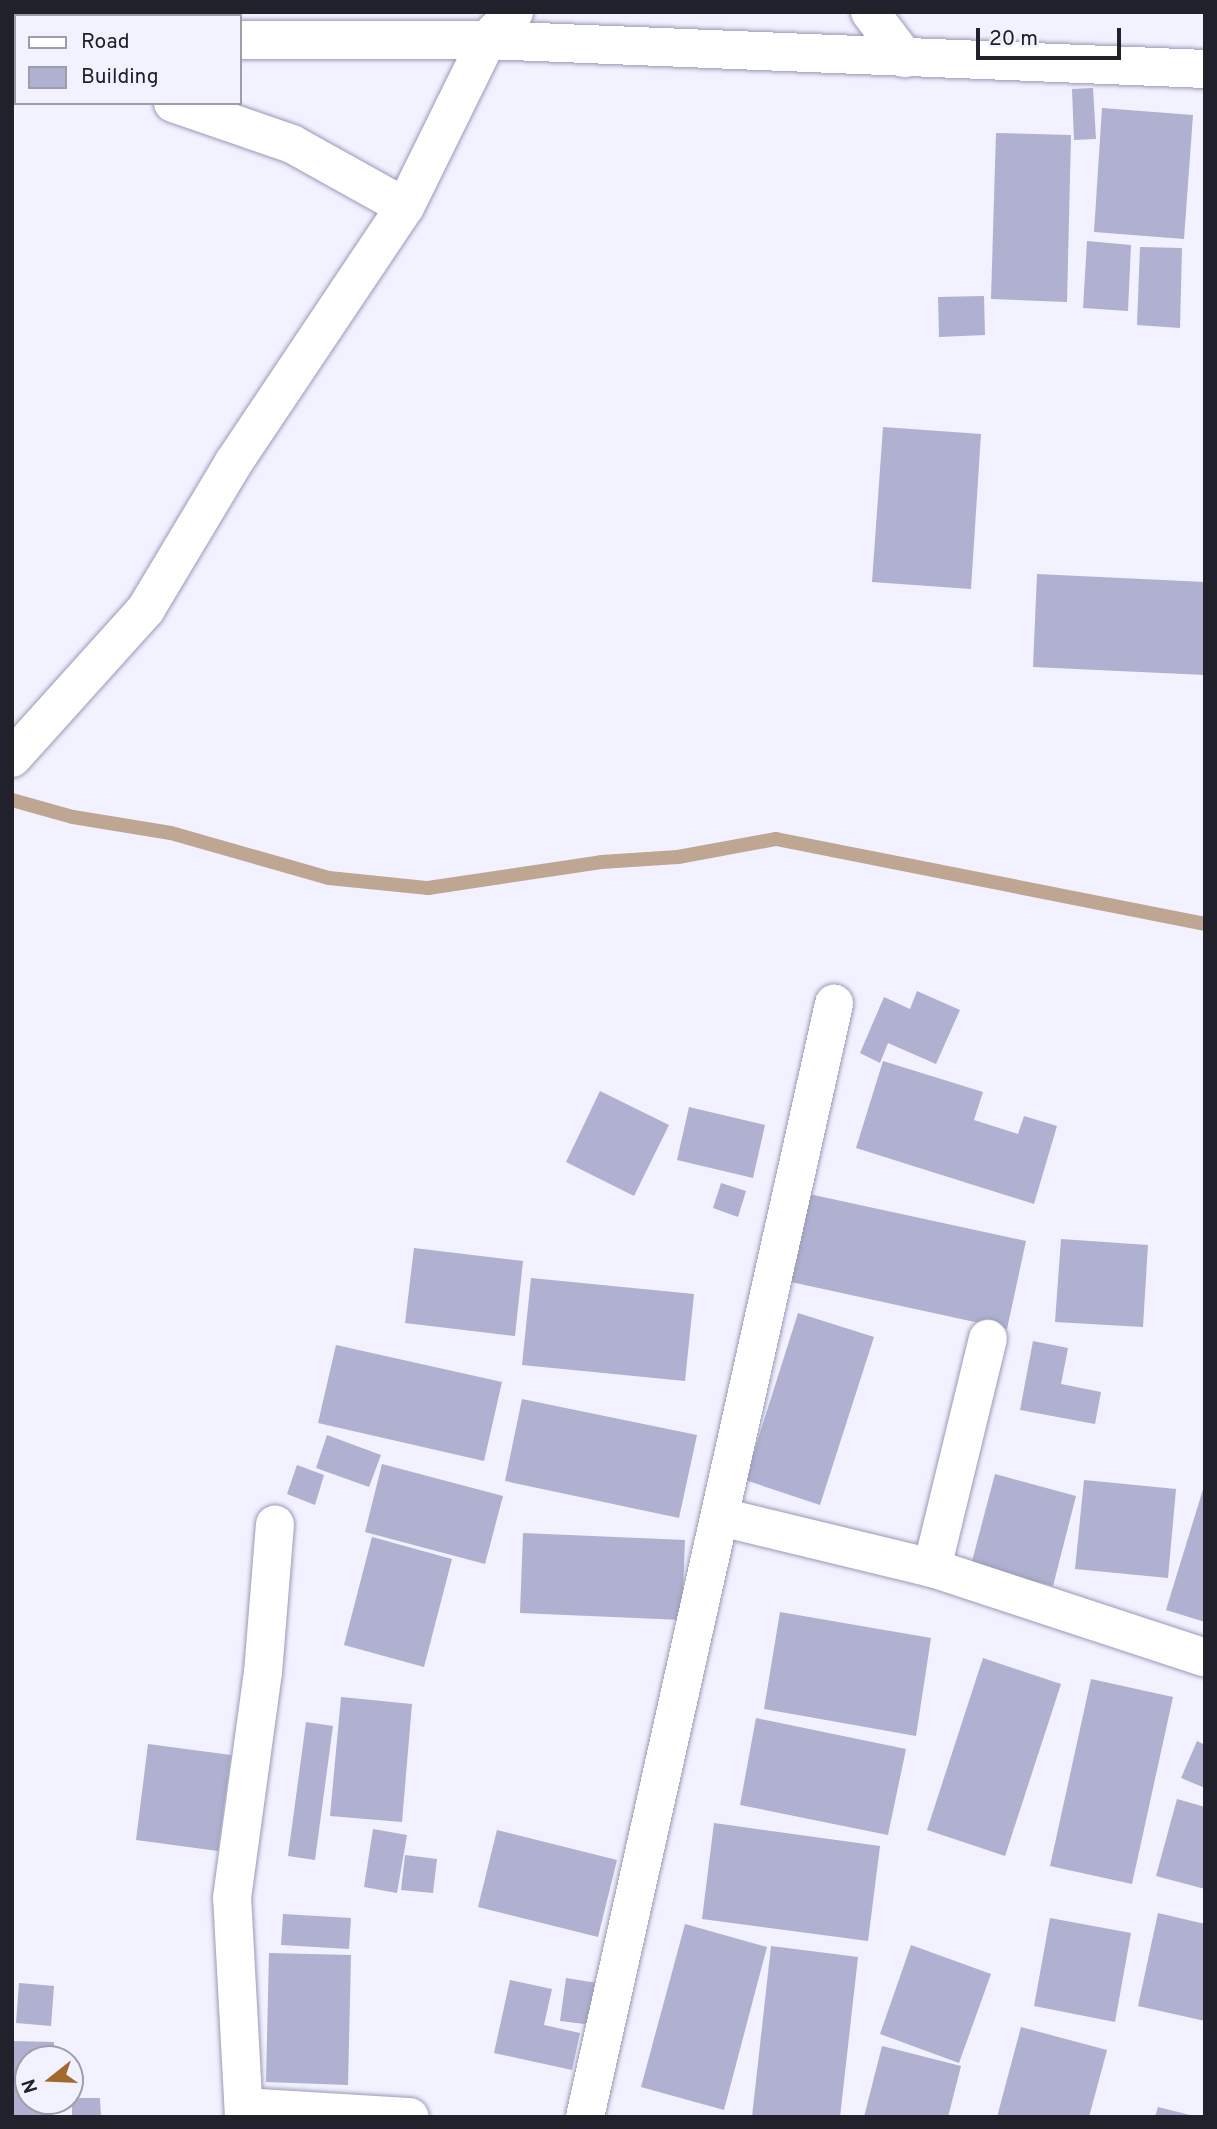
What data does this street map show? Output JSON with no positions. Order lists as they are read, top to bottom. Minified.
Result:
{"legend":["Road","Building"],"scale_bar":"20 m","north":"left"}
